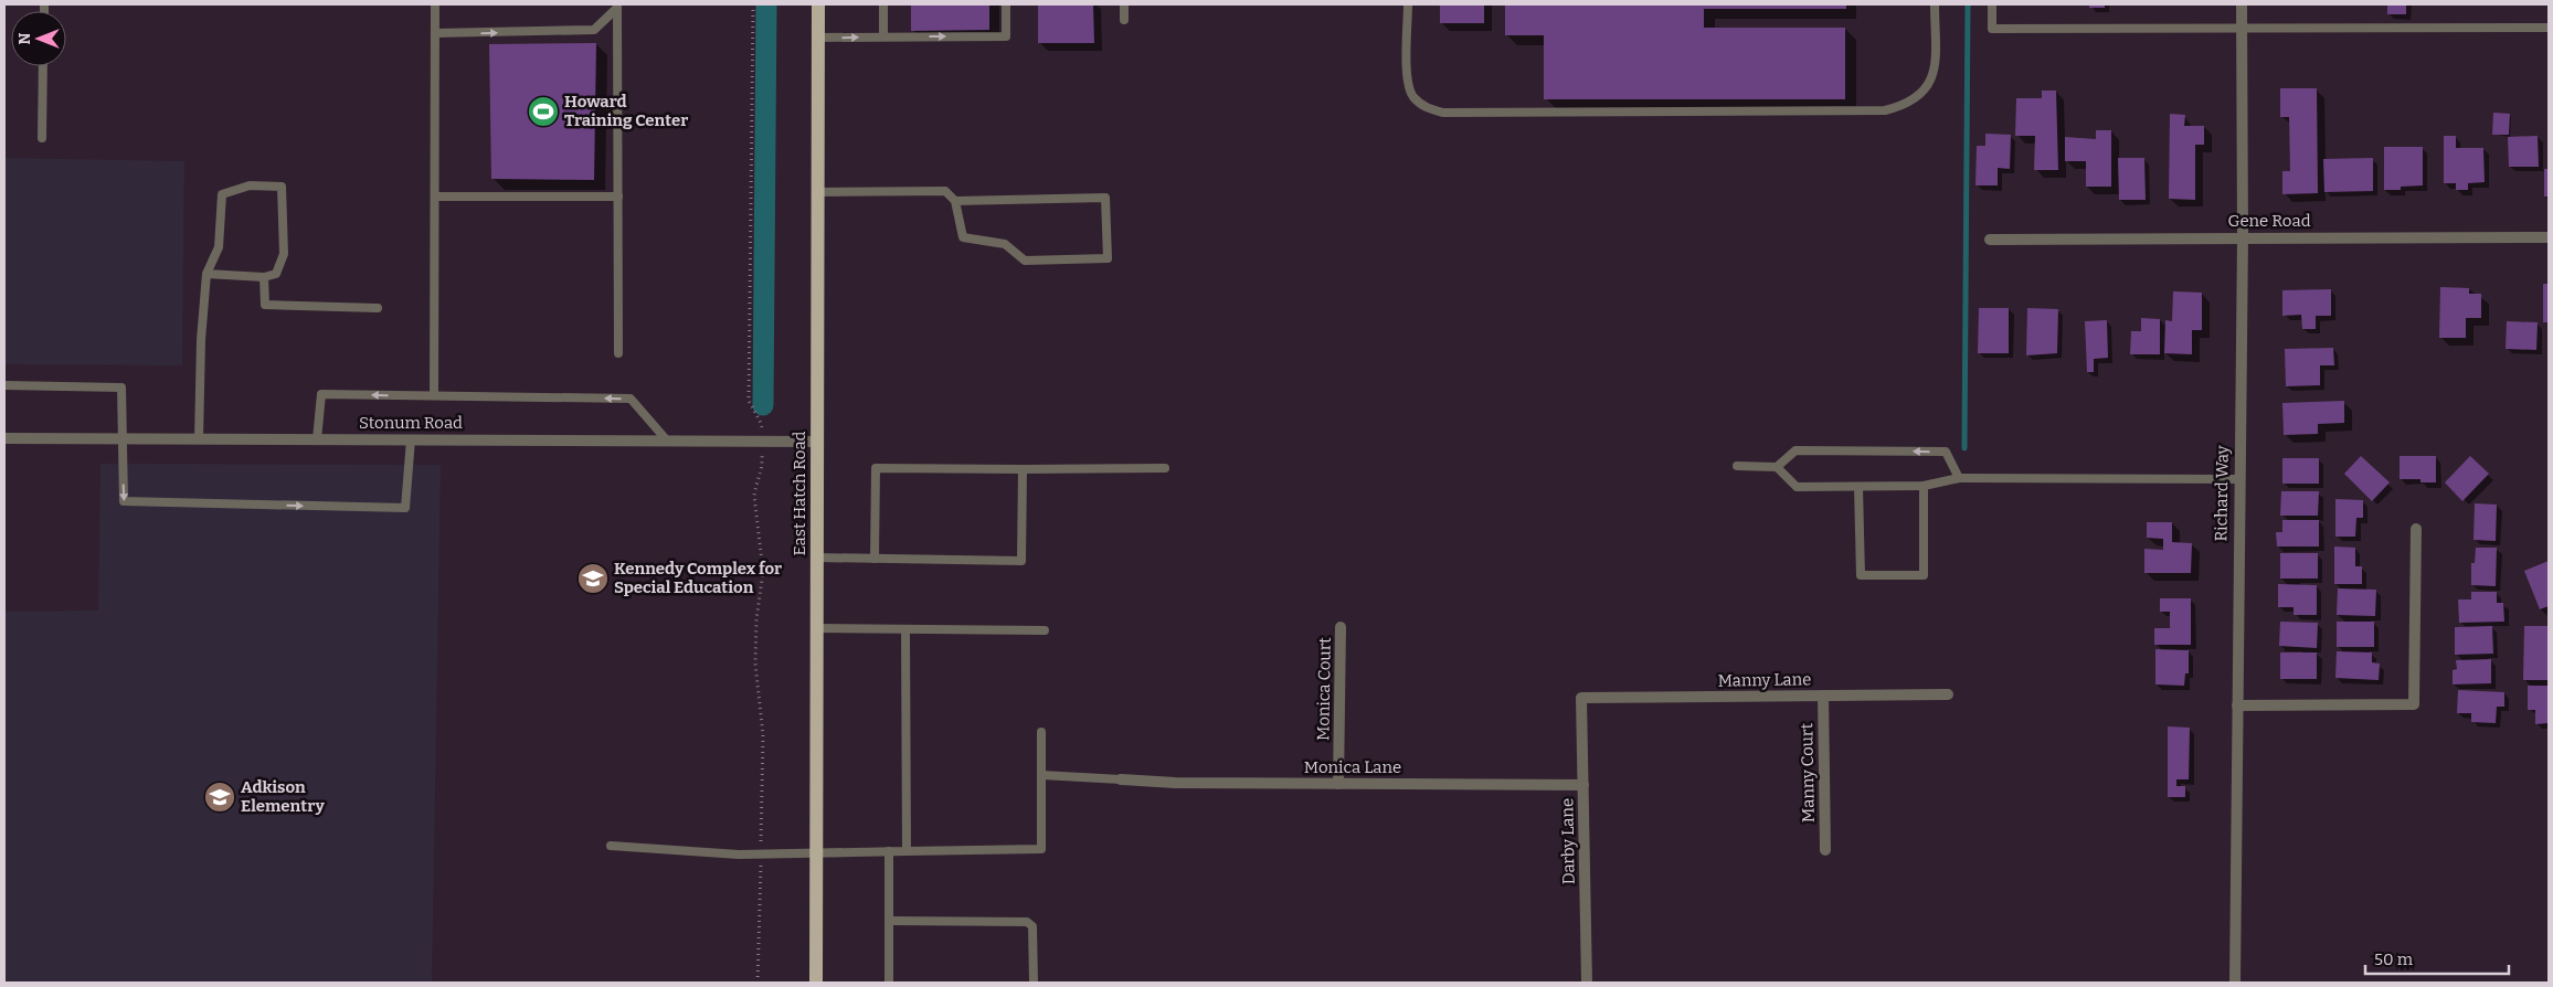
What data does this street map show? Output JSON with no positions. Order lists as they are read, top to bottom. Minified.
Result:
{"streets":{"main road":["East Hatch Road"],"street":["Gene Road","Stonum Road","Richard Way","Manny Lane","Monica Court","Monica Lane","Manny Court","Darby Lane"]},"crossings":[["Gene Road","Richard Way"],["Stonum Road","East Hatch Road"],["Manny Lane","Manny Court"],["Manny Lane","Darby Lane"],["Monica Court","Monica Lane"],["Monica Lane","Darby Lane"]],"places":{"sports":["Howard Training Center"],"school or university":["Kennedy Complex for Special Education","Adkison Elementry"]},"scale_bar":"50 m","north":"left"}
